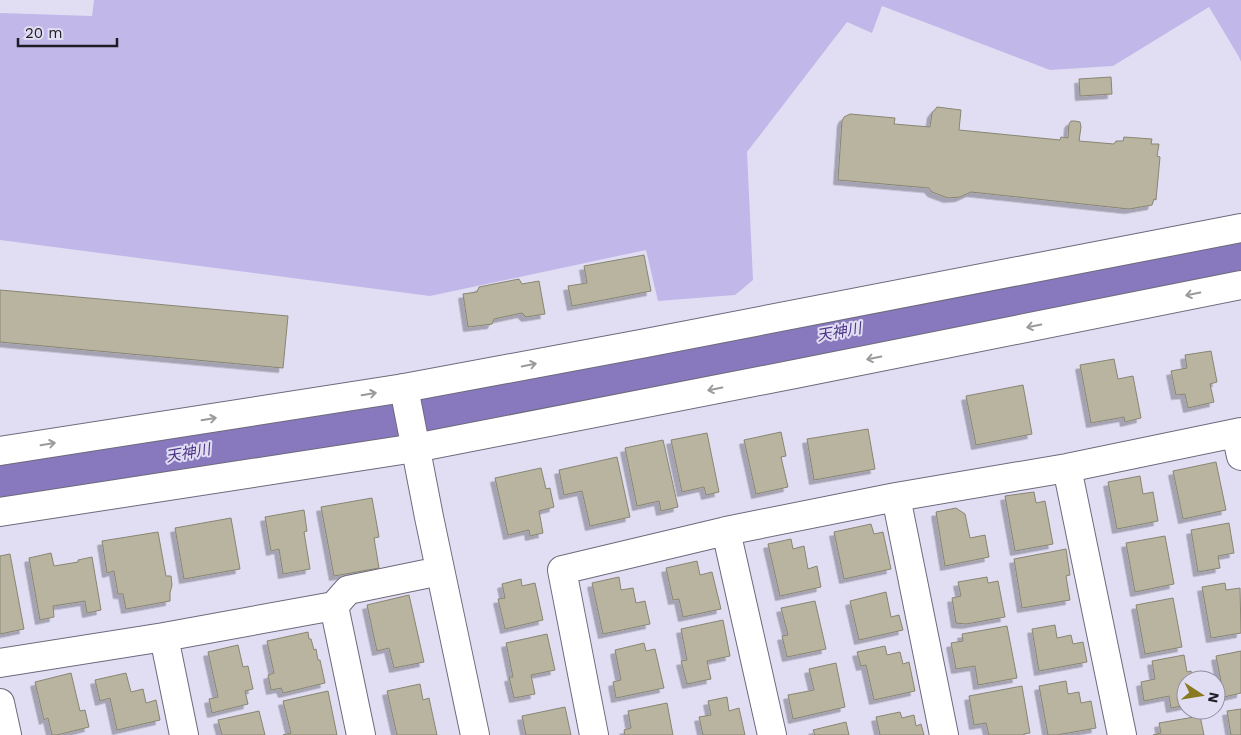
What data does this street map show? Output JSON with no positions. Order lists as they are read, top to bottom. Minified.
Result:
{"water":["天神川"],"scale_bar":"20 m","north":"right"}
